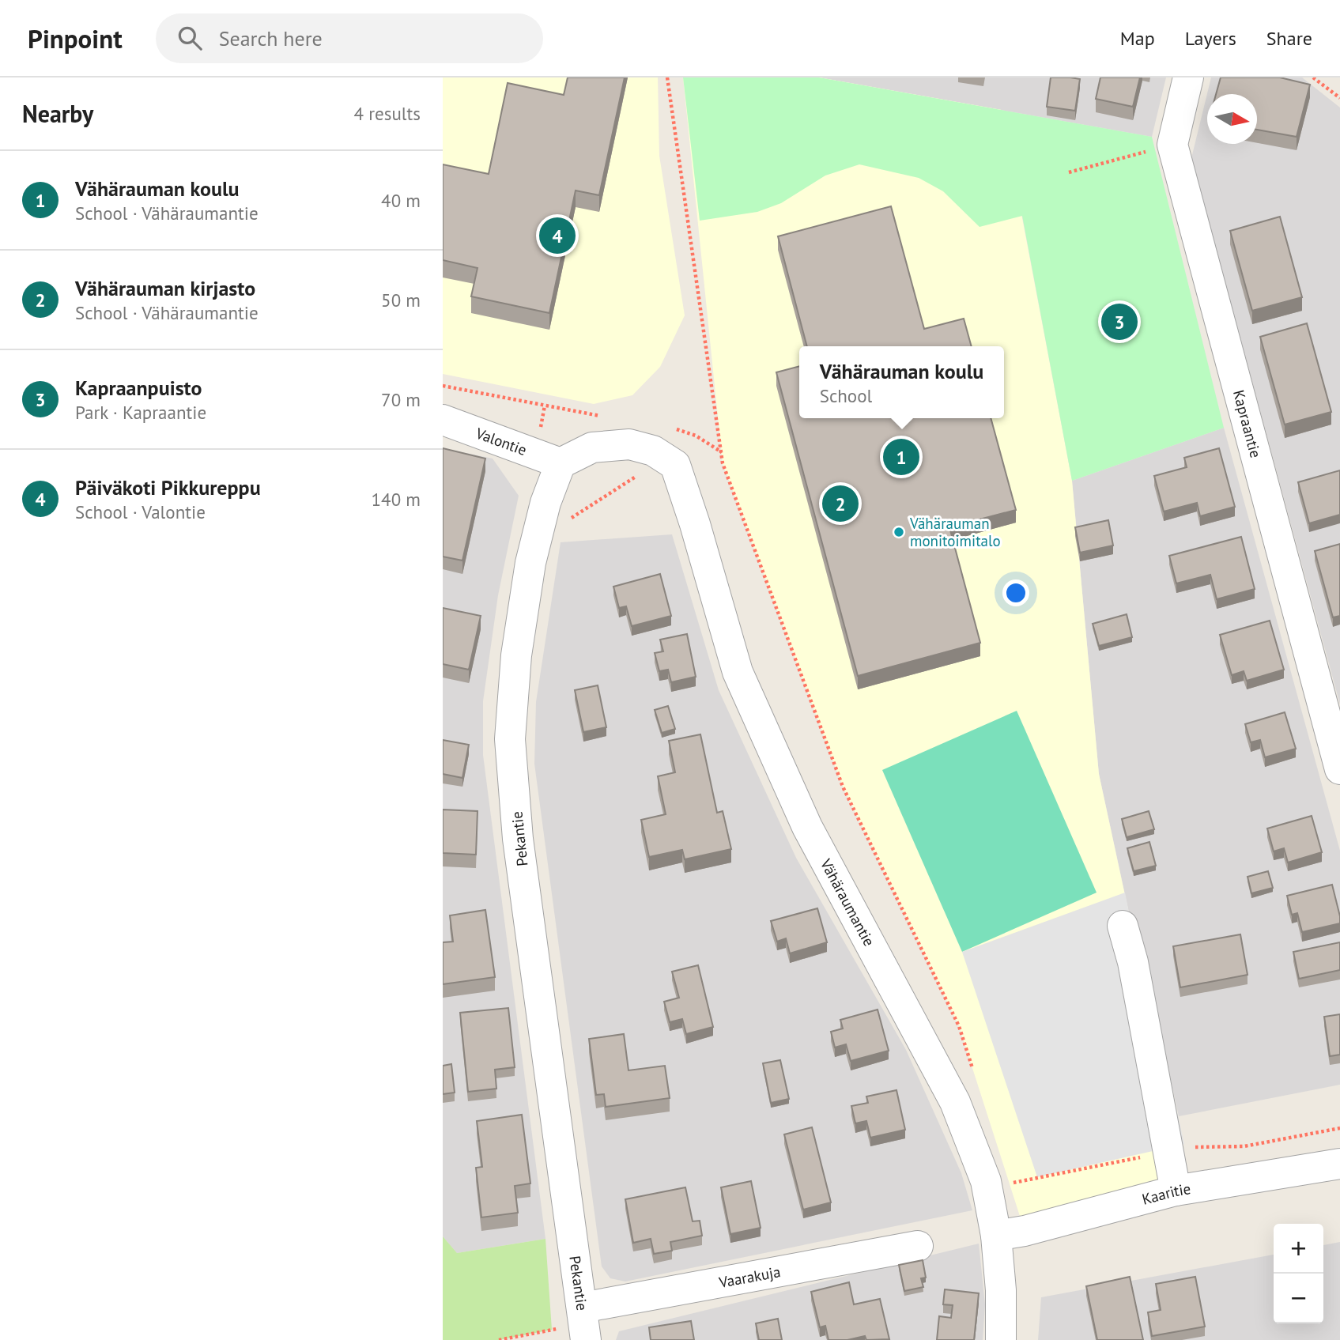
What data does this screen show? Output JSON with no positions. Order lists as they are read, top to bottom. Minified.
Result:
{"streets":{"street":["Kapraantie","Valontie","Pekantie","Vähäraumantie","Kaaritie","Vaarakuja"]},"crossings":[["Valontie","Pekantie"],["Valontie","Vähäraumantie"],["Pekantie","Vähäraumantie"],["Pekantie","Vaarakuja"],["Vähäraumantie","Kaaritie"]],"places":["Vähärauman monitoimitalo"],"north":"right","page":{"header":"Pinpoint","search":"Search here","nav":["Map","Layers","Share"],"heading":["Nearby","4 results"],"list":[{"mark":"1","name":"Vähärauman koulu","note":"School · Vähäraumantie","value":"40 m"},{"mark":"2","name":"Vähärauman kirjasto","note":"School · Vähäraumantie","value":"50 m"},{"mark":"3","name":"Kapraanpuisto","note":"Park · Kapraantie","value":"70 m"},{"mark":"4","name":"Päiväkoti Pikkureppu","note":"School · Valontie","value":"140 m"}],"pins":["4","3","1","2"],"popup":["Vähärauman koulu","School"],"map_buttons":["+","−"]}}
